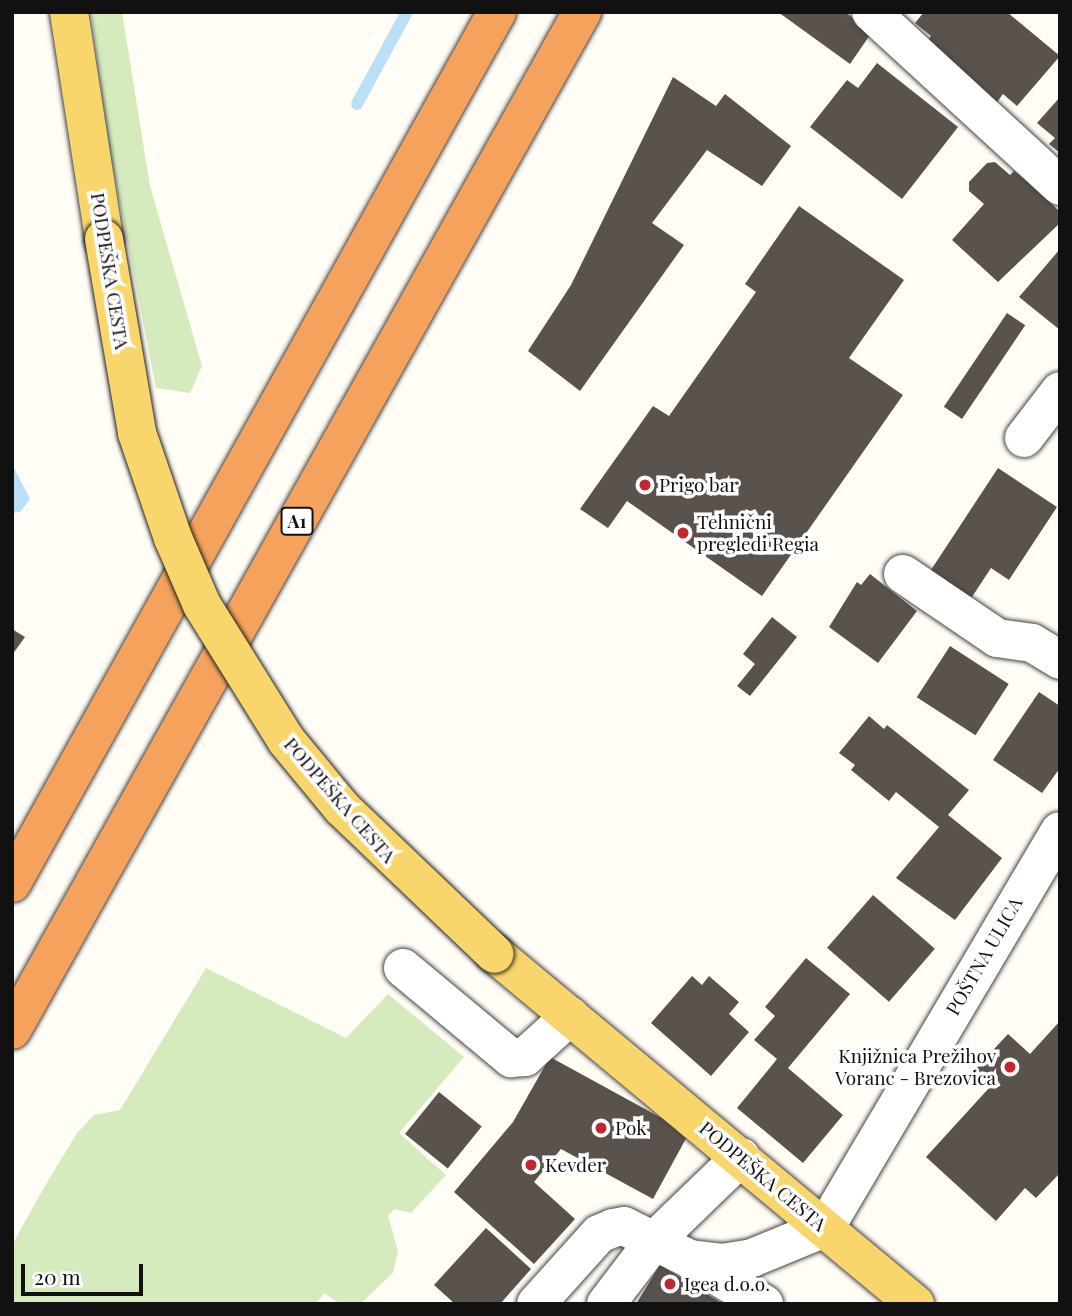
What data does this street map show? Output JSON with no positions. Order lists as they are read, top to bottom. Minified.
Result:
{"streets":{"highway":["A1"],"main road":["PODPEŠKA CESTA"],"street":["POŠTNA ULICA"]},"crossings":[["PODPEŠKA CESTA","POŠTNA ULICA"]],"places":["Prigo bar","Tehnični pregledi Regia","Knjižnica Prežihov Voranc - Brezovica","Pok","Kevder","Igea d.o.o."],"scale_bar":"20 m"}
